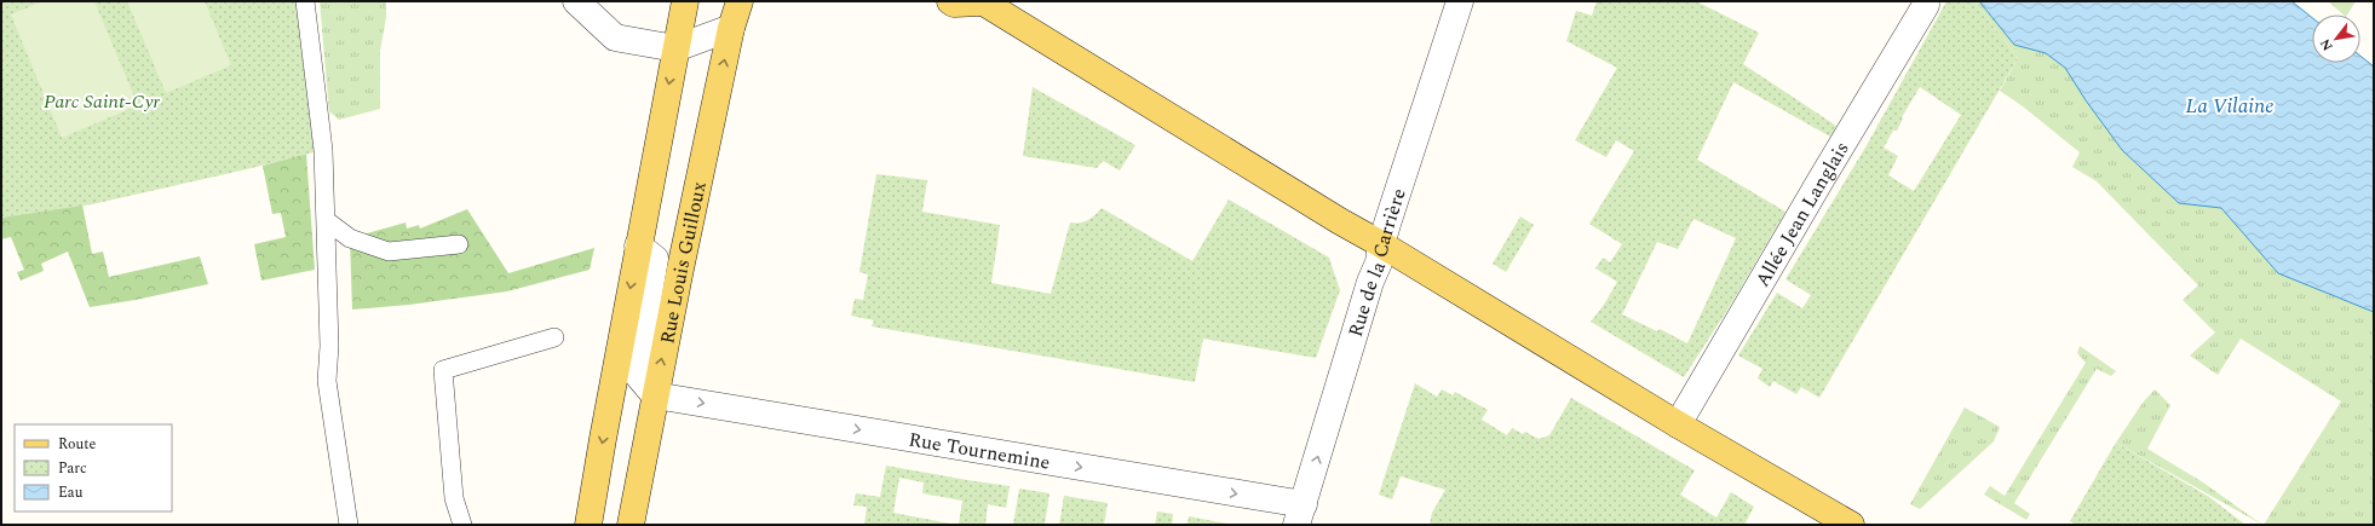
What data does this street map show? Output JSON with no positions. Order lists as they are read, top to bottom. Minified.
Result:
{"streets":{"main road":["Rue Louis Guilloux"],"street":["Allée Jean Langlais","Rue de la Carrière","Rue Tournemine"]},"crossings":[["Rue Louis Guilloux","Rue Tournemine"],["Rue de la Carrière","Rue Tournemine"]],"one_way":["Rue de la Carrière","Rue Tournemine"],"water":["La Vilaine"],"parks":["Parc Saint-Cyr"],"legend":["Route","Parc","Eau"],"north":"bottom left"}
